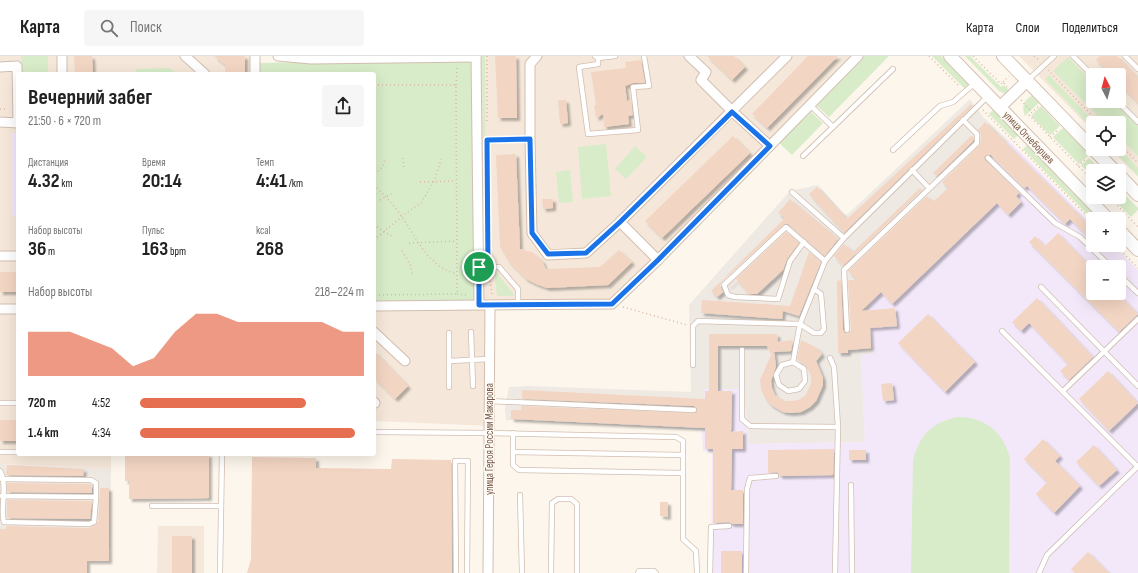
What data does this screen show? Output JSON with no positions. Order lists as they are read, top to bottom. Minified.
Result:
{"streets":{"main road":["улица Огнеборцев"],"street":["улица Героя России Макарова"]},"north":"top","page":{"header":"Карта","search":"Поиск","nav":["Карта","Слои","Поделиться"],"map_buttons":["+","−"],"heading":["Вечерний забег","21:50 · 6 × 720 m"],"stats":[["Дистанция","4.32 km"],["Время","20:14"],["Темп","4:41 /km"],["Набор высоты","36 m"],["Пульс","163 bpm"],["kcal","268"]],"chart":["Набор высоты","218–224 m"],"list":[{"name":"720 m","note":"4:52"},{"name":"1.4 km","note":"4:34"}]}}
